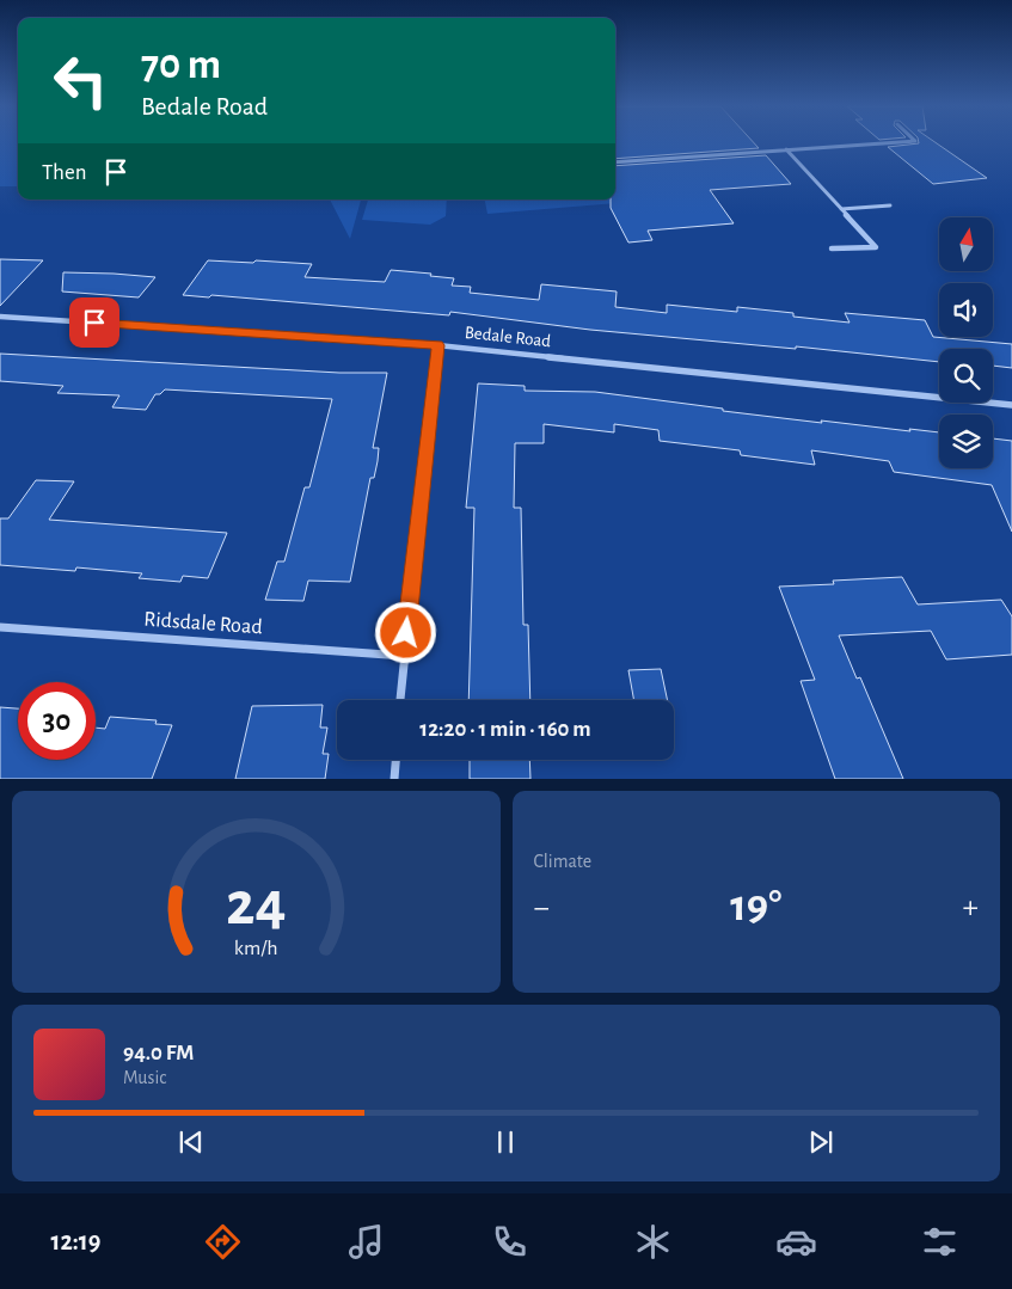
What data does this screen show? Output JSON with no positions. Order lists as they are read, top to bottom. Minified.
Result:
{"streets":{"street":["Bedale Road","Ridsdale Road"]},"north":"top","page":{"turn":["70 m","Bedale Road"],"then":"Then","limit":"30","trip":"12:20 · 1 min · 160 m","tile":"Climate","heat":["−","19°","+"],"song":["94.0 FM","Music"],"tabs":"12:19","gauge":["24","km/h"]}}
